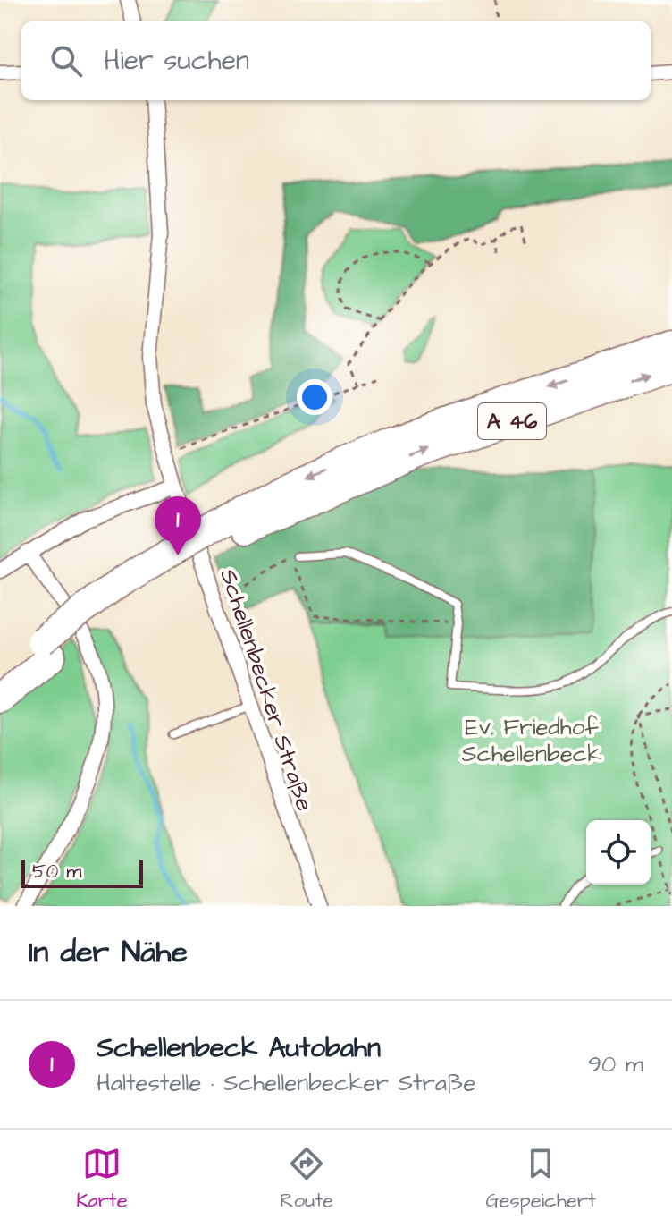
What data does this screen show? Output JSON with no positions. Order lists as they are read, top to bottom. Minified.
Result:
{"streets":{"highway":["A 46"],"street":["Schellenbecker Straße"]},"parks":["Ev. Friedhof Schellenbeck"],"scale_bar":"50 m","page":{"search":"Hier suchen","pins":"1","scale":"50 m","heading":"In der Nähe","list":[{"mark":"1","name":"Schellenbeck Autobahn","note":"Haltestelle · Schellenbecker Straße","value":"90 m"}],"nav":["Karte","Route","Gespeichert"]}}
